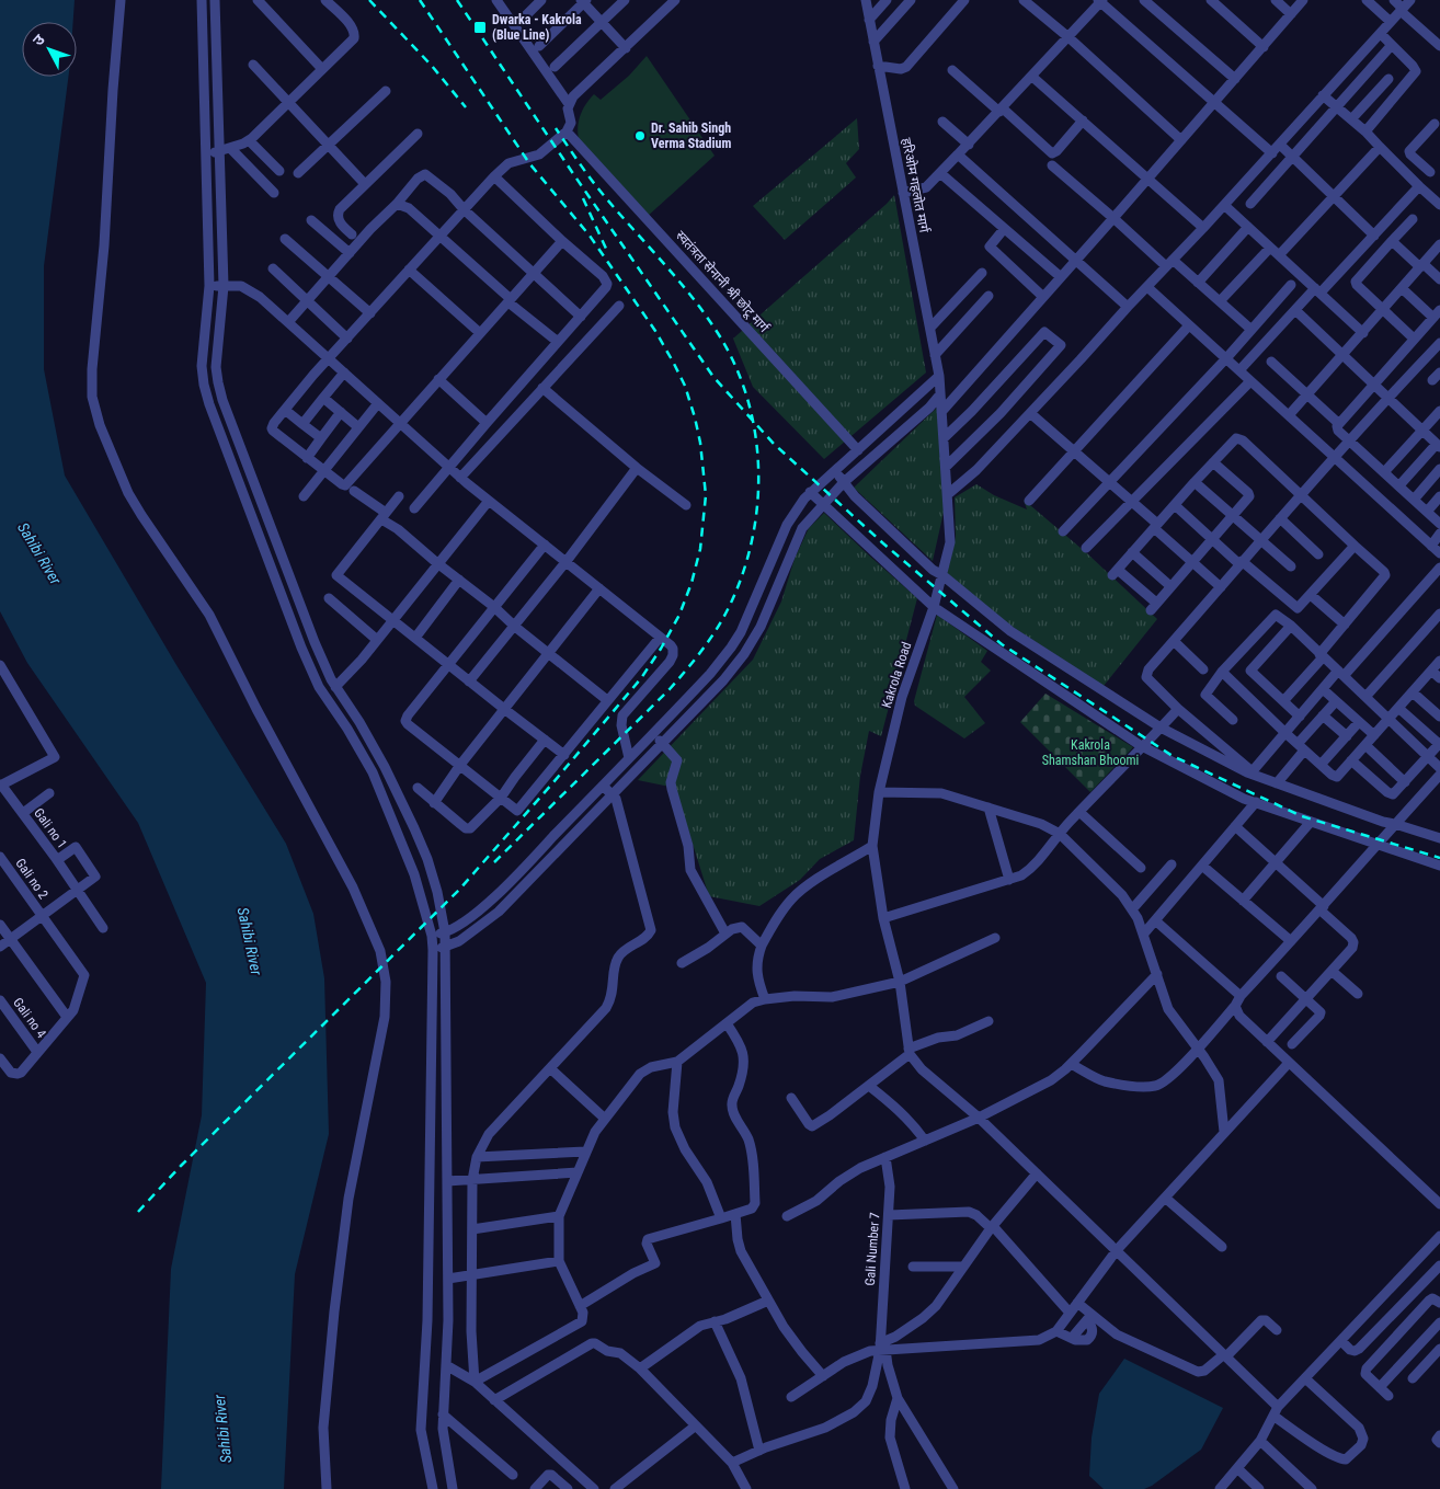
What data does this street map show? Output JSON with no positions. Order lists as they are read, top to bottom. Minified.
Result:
{"streets":{"street":["हरिओम गहलोत मार्ग","स्वतंत्रता सेनानी श्री छोटू मार्ग","Kakrola Road","Gali no 1","Gali no 2","Gali no 4","Gali Number 7"]},"crossings":[["हरिओम गहलोत मार्ग","Kakrola Road"]],"water":["Sahibi River"],"parks":["Kakrola Shamshan Bhoomi"],"places":{"transit":["Dwarka - Kakrola (Blue Line)"],"other":["Dr. Sahib Singh Verma Stadium"]},"north":"top left"}
